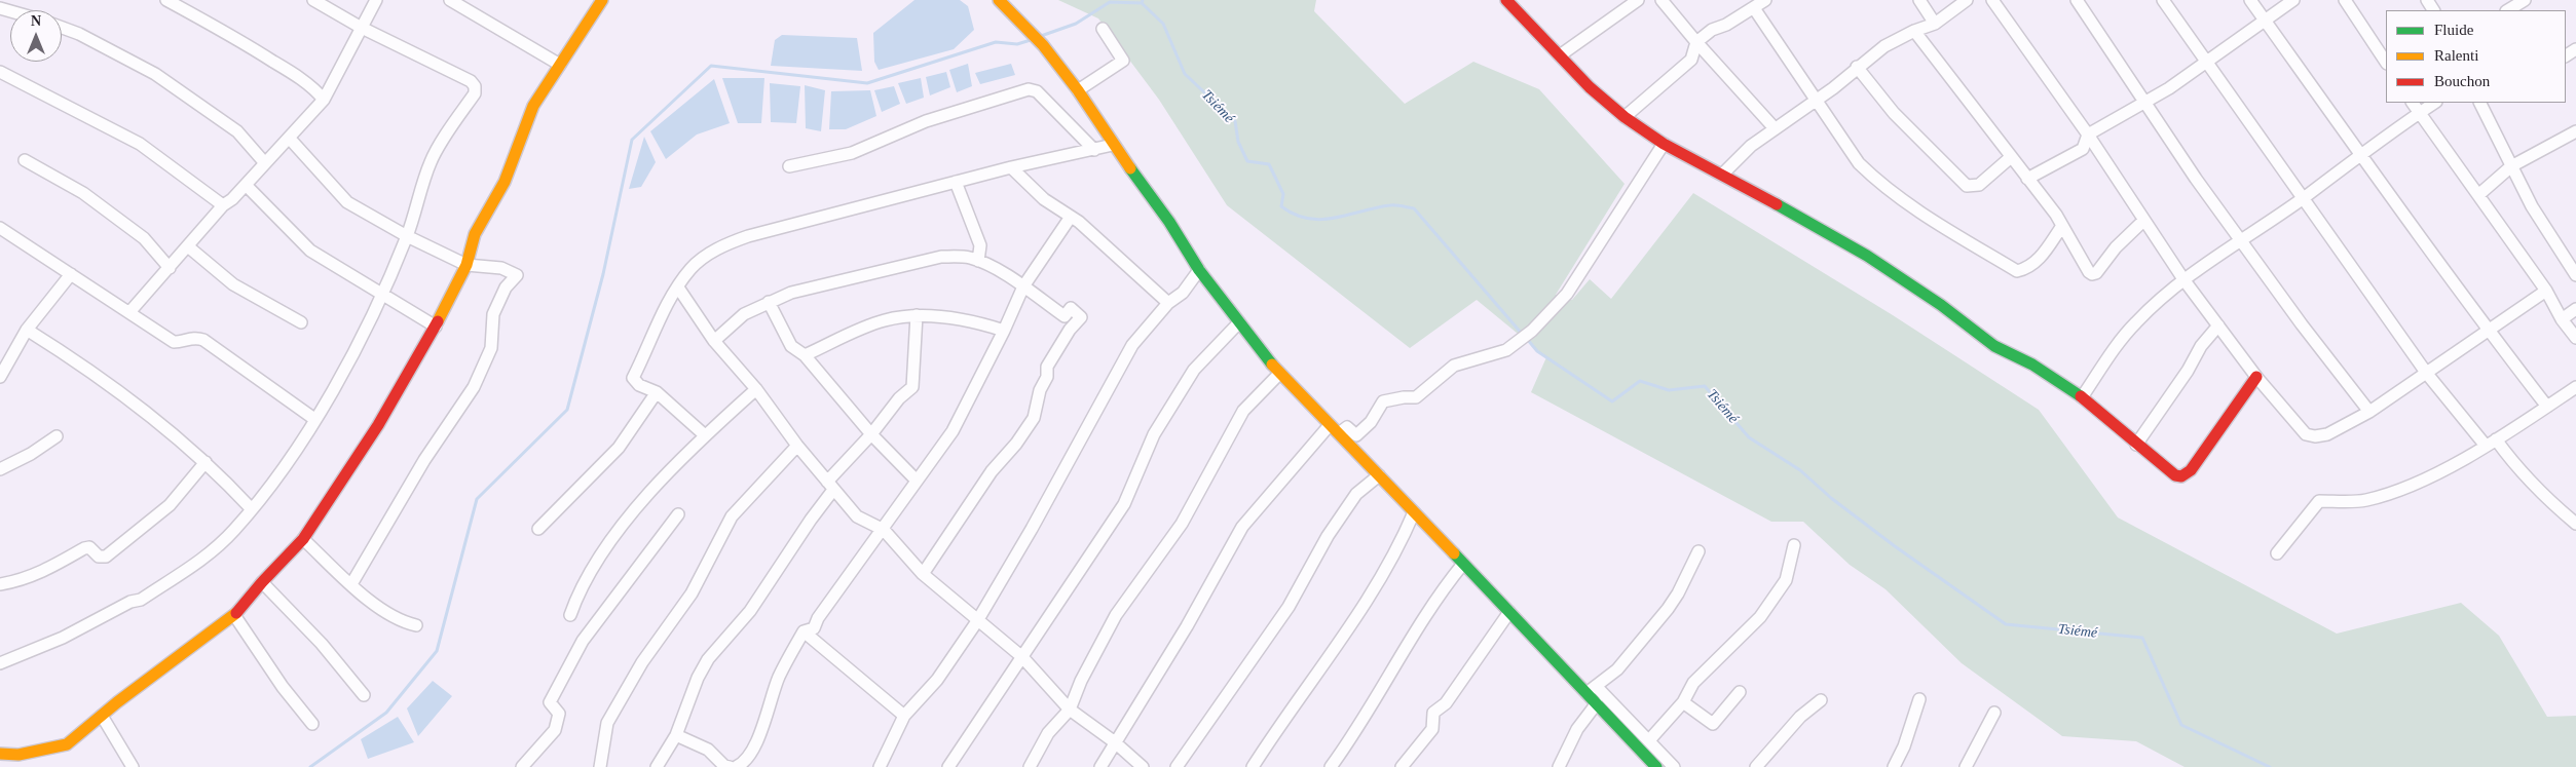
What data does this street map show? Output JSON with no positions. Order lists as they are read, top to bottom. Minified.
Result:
{"water":["Tsiémé"],"legend":["Fluide","Ralenti","Bouchon"],"north":"top"}
